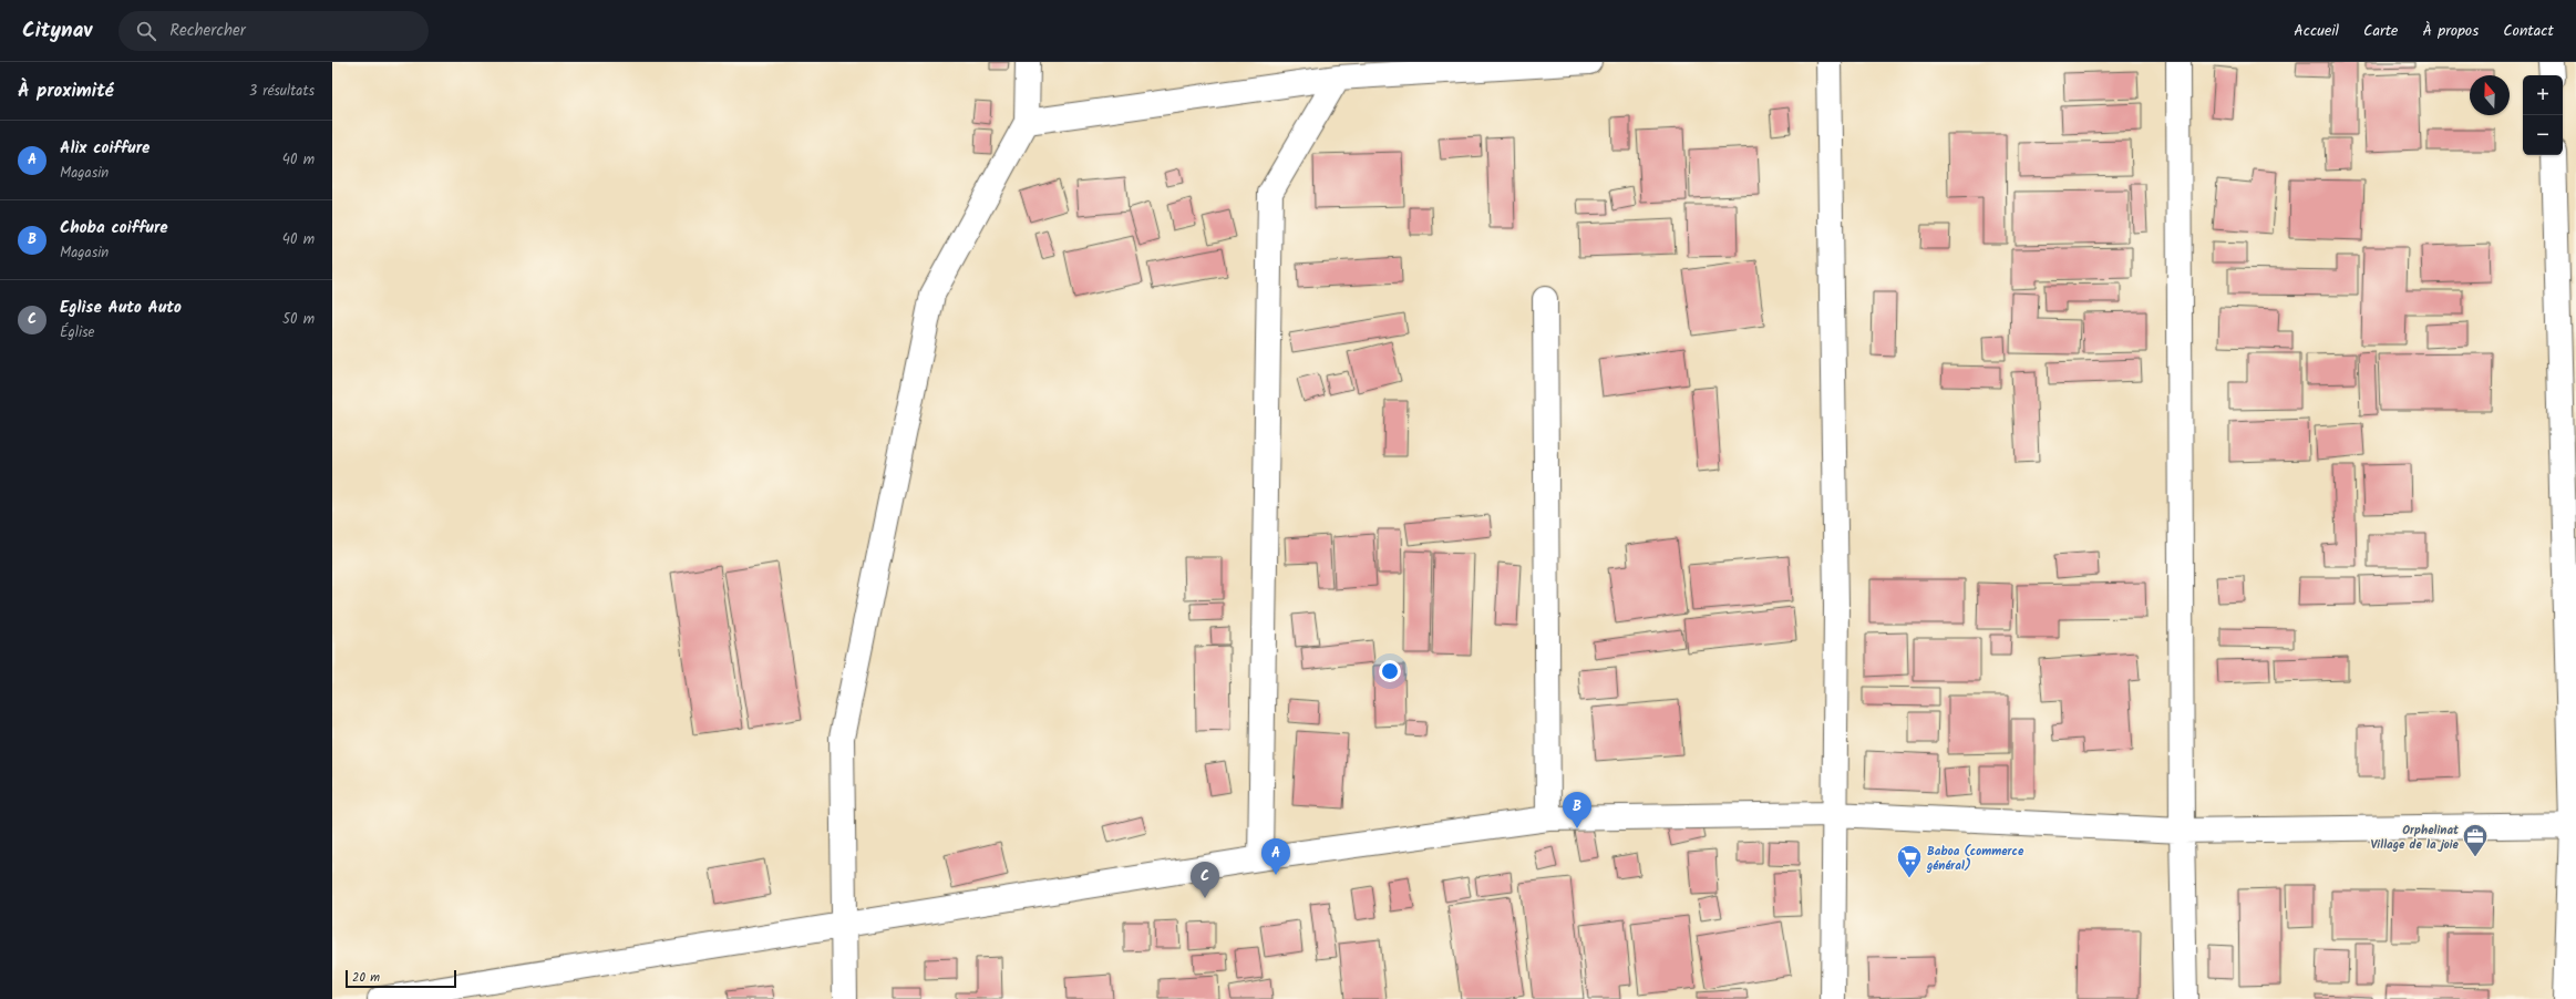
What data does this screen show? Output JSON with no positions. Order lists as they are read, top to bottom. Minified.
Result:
{"places":{"office":["Orphelinat Village de la joie"],"supermarket":["Baboa (commerce général)"]},"scale_bar":"20 m","north":"top","page":{"header":"Citynav","search":"Rechercher","nav":["Accueil","Carte","À propos","Contact"],"heading":["À proximité","3 résultats"],"map_buttons":["+","−"],"list":[{"mark":"A","name":"Alix coiffure","note":"Magasin","value":"40 m"},{"mark":"B","name":"Choba coiffure","note":"Magasin","value":"40 m"},{"mark":"C","name":"Eglise Auto Auto","note":"Église","value":"50 m"}],"pins":["B","A","C"],"scale":"20 m"}}
